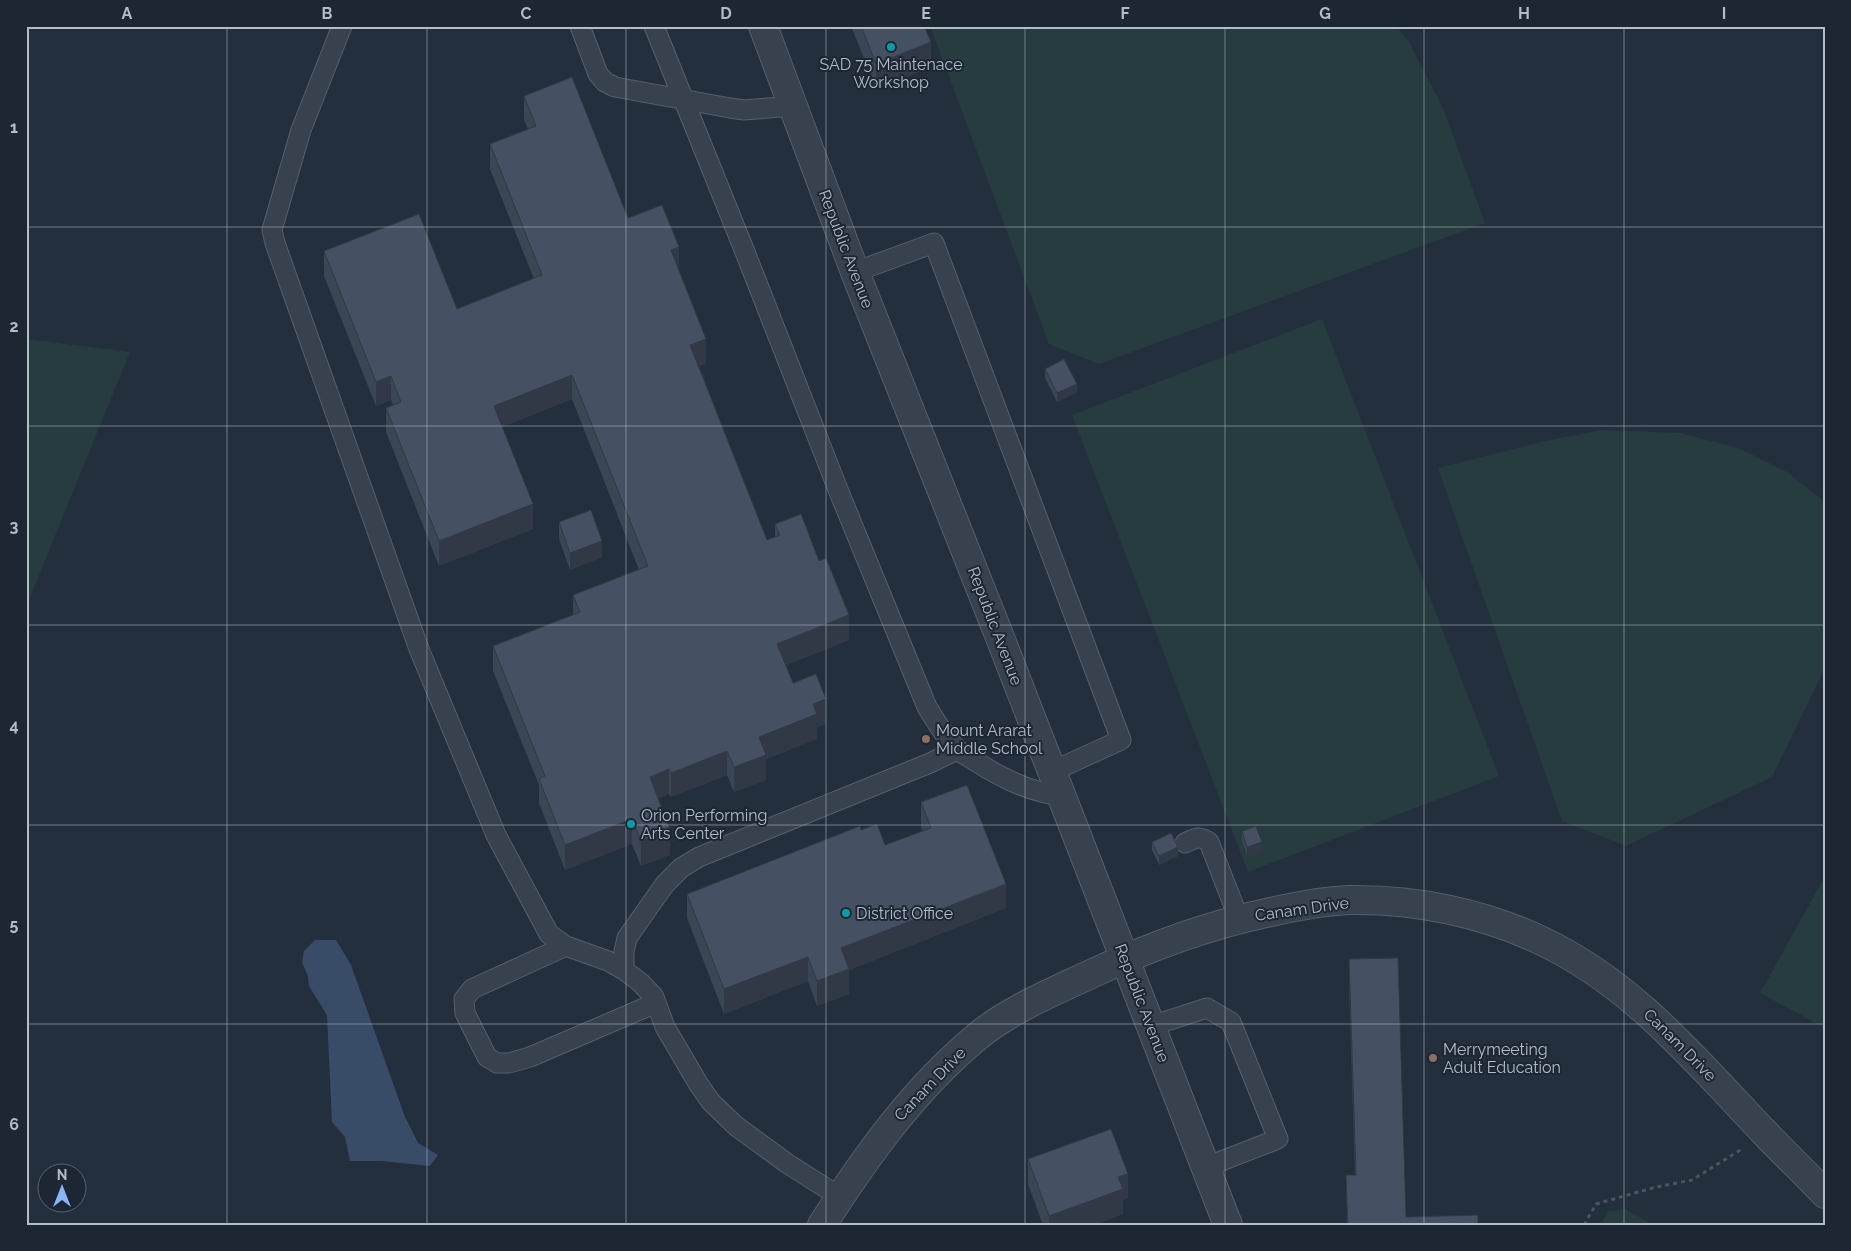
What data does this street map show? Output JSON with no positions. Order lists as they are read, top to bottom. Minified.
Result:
{"streets":{"street":["Republic Avenue","Canam Drive"]},"crossings":[["Republic Avenue","Canam Drive"]],"places":["SAD 75 Maintenace Workshop","Mount Ararat Middle School","Orion Performing Arts Center","District Office","Merrymeeting Adult Education"],"north":"top","grid":{"columns":["A","B","C","D","E","F","G","H","I"],"rows":["1","2","3","4","5","6"]}}
